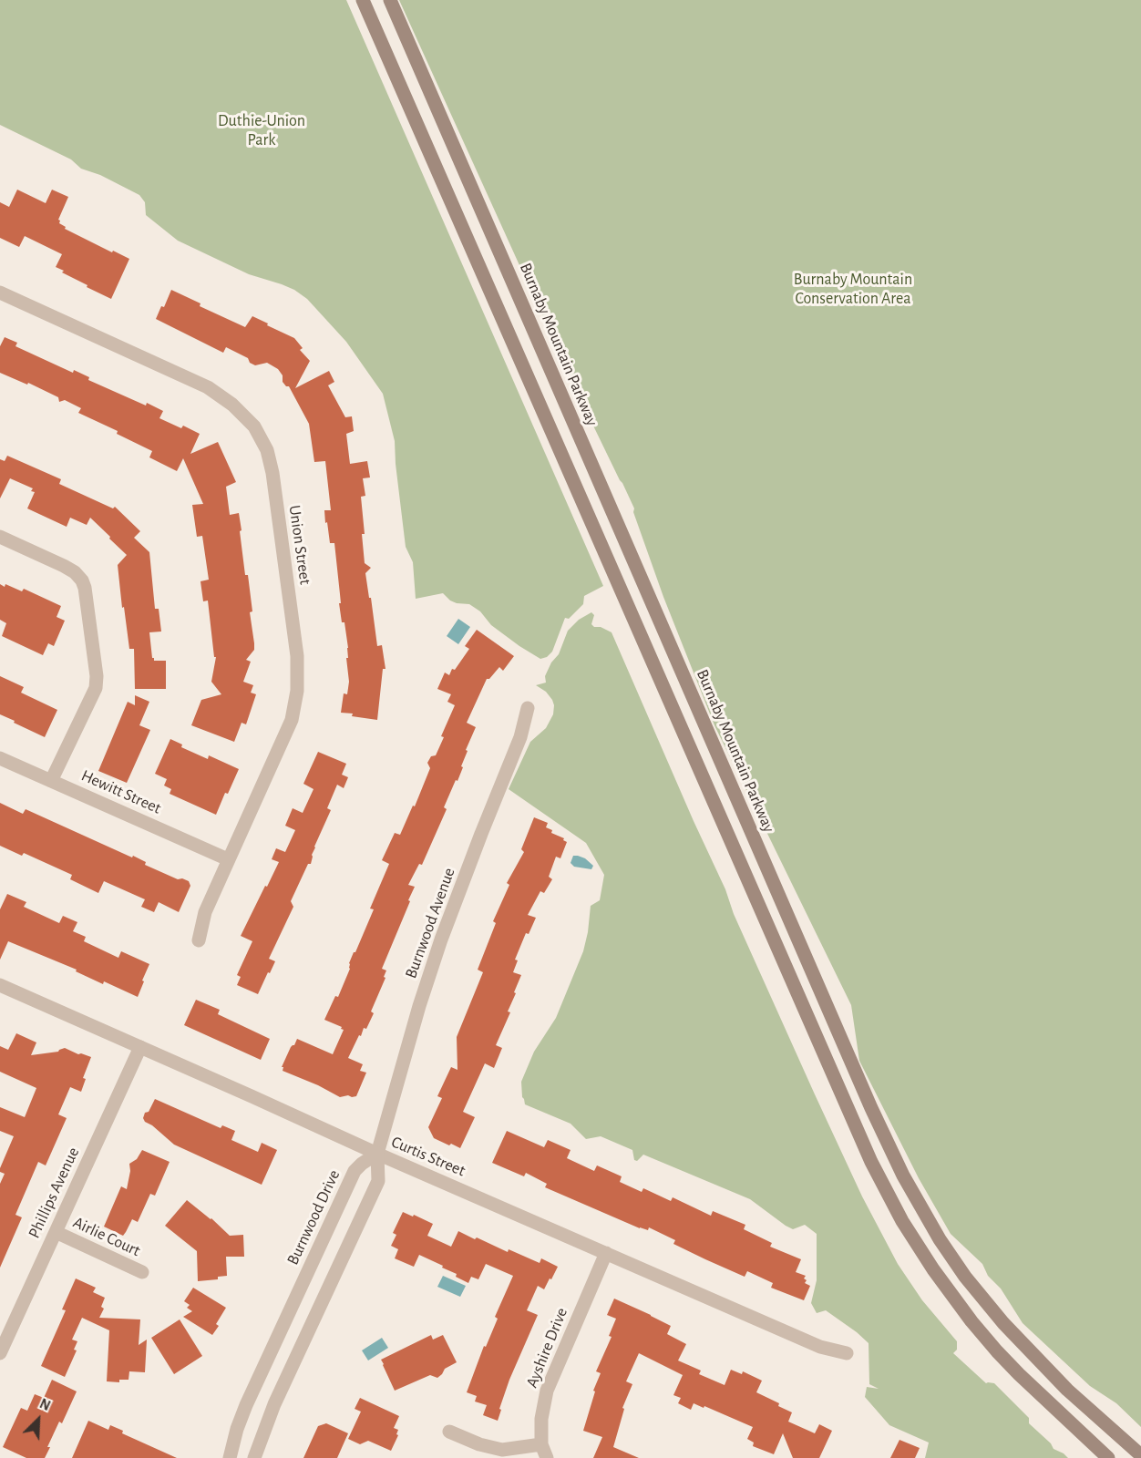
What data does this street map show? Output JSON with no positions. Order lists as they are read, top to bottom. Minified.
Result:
{"streets":{"main road":["Burnaby Mountain Parkway"],"street":["Union Street","Hewitt Street","Burnwood Avenue","Curtis Street","Phillips Avenue","Burnwood Drive","Airlie Court","Ayshire Drive"]},"crossings":[["Union Street","Hewitt Street"],["Burnwood Avenue","Curtis Street"],["Burnwood Avenue","Burnwood Drive"],["Curtis Street","Phillips Avenue"],["Curtis Street","Burnwood Drive"],["Curtis Street","Ayshire Drive"],["Phillips Avenue","Airlie Court"]],"parks":["Duthie-Union Park","Burnaby Mountain Conservation Area"],"north":"top right"}
